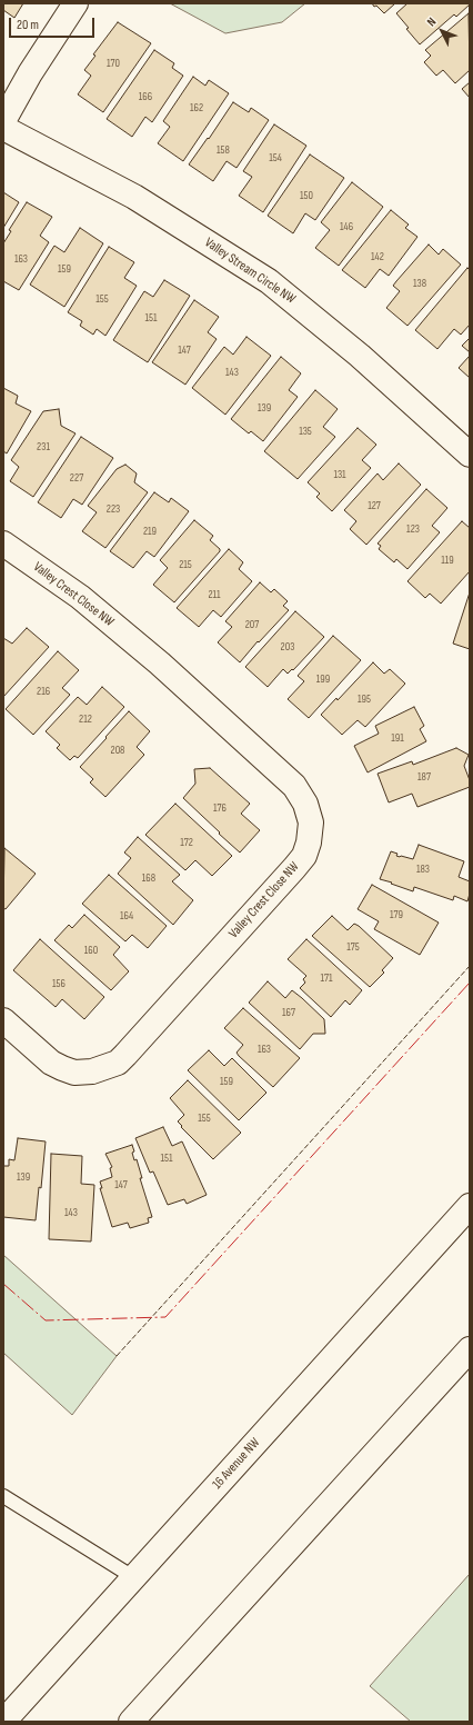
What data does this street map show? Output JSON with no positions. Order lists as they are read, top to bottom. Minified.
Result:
{"streets":{"main road":["Valley Stream Circle NW","Valley Crest Close NW","16 Avenue NW"]},"house_numbers":["170","166","162","158","154","150","146","142","163","159","138","155","151","147","143","139","135","231","131","227","127","223","123","219","119","215","211","207","203","199","216","195","212","191","208","187","176","172","183","168","179","164","175","160","171","156","167","163","159","155","151","139","147","143"],"scale_bar":"20 m","north":"top left"}
